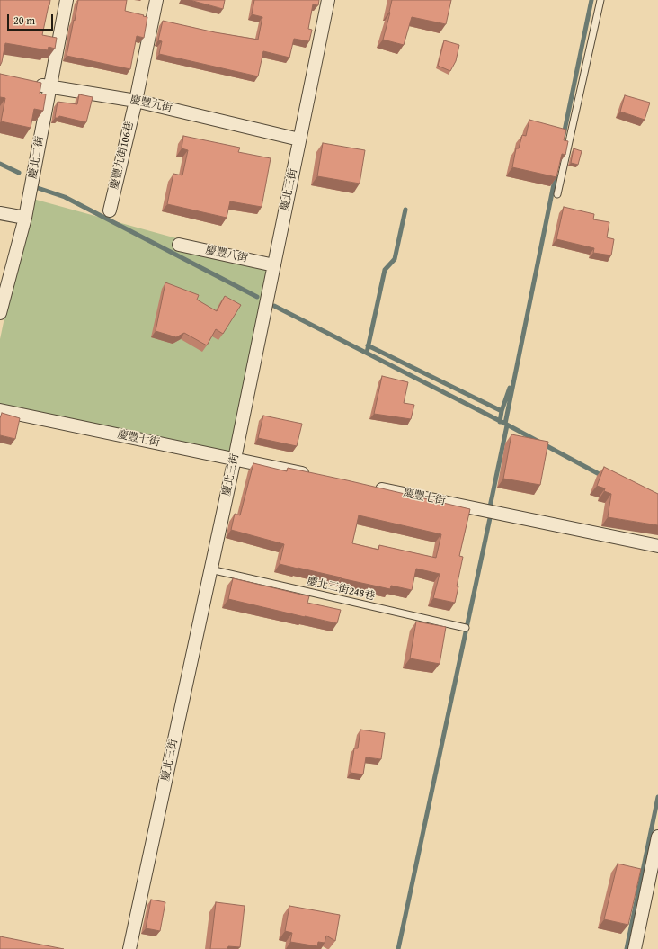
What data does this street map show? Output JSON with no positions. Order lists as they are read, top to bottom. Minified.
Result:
{"streets":{"street":["慶豐九街","慶豐九街106巷","慶北二街","慶北三街","慶豐八街","慶豐七街"],"lane":["慶北三街248巷"]},"crossings":[["慶豐九街","慶豐九街106巷"],["慶豐九街","慶北二街"],["慶豐九街","慶北三街"],["慶北三街","慶豐八街"],["慶北三街","慶豐七街"],["慶北三街","慶北三街248巷"]],"scale_bar":"20 m"}
